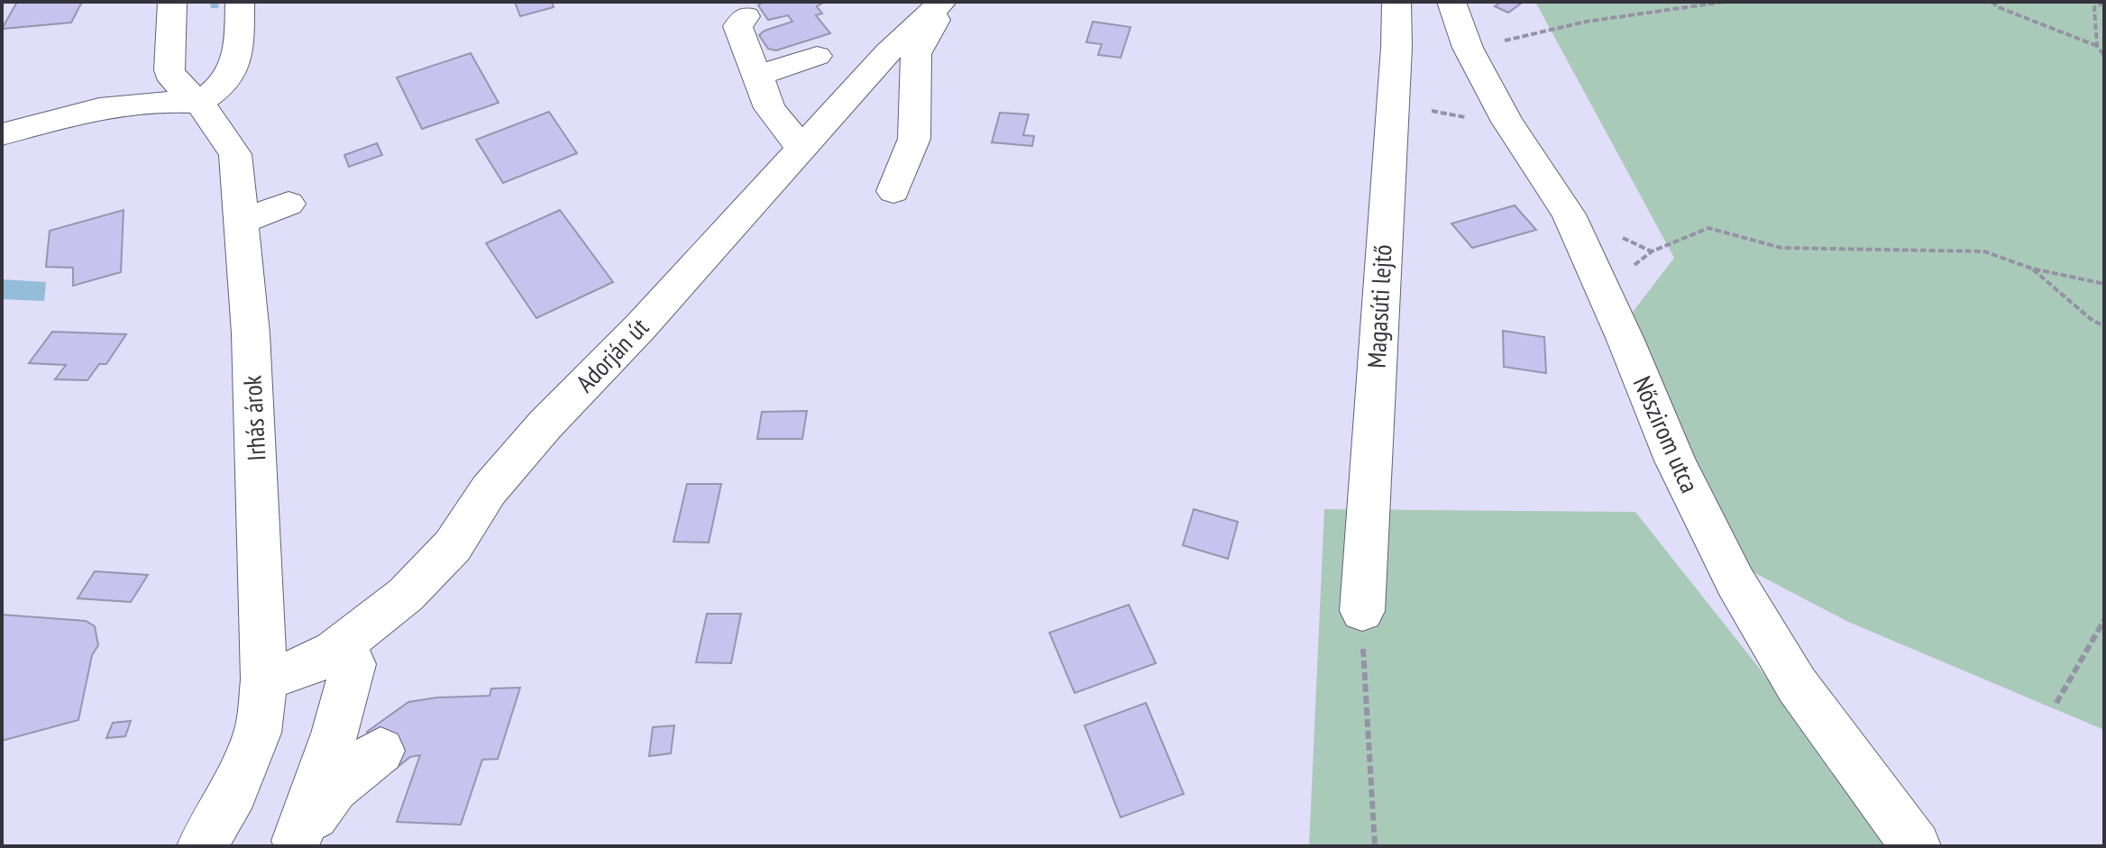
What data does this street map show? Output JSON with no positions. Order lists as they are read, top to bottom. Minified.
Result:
{"streets":{"street":["Magasúti lejtő","Adorján út","Irhás árok","Nőszirom utca"]},"crossings":[["Adorján út","Irhás árok"]]}
